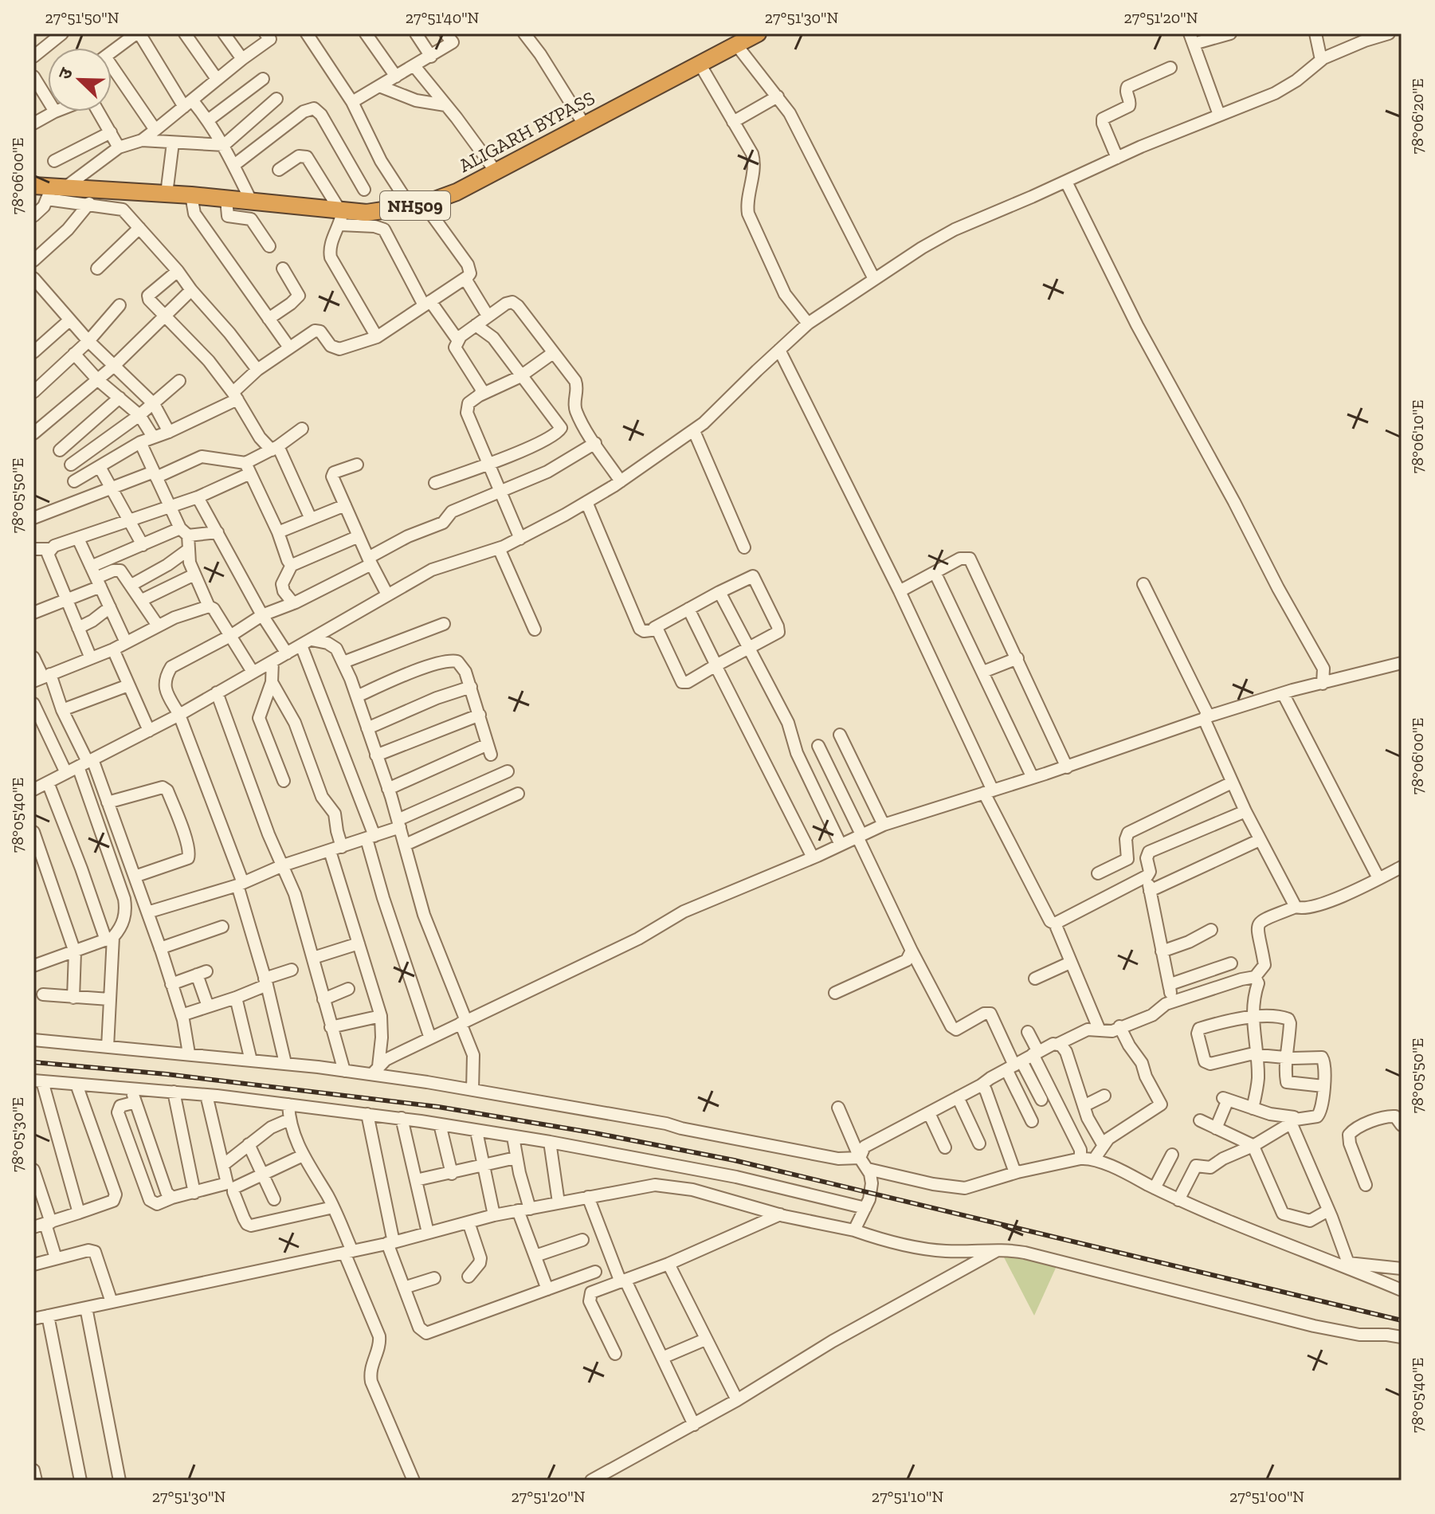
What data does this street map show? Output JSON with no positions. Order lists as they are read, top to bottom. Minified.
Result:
{"streets":{"highway":["ALIGARH BYPASS","NH509"]},"north":"top left","coordinates":["27°51'50\"N","27°51'40\"N","27°51'30\"N","27°51'20\"N","78°06'20\"E","78°06'00\"E","78°06'10\"E","78°05'50\"E","78°05'40\"E","78°05'30\"E","27°51'10\"N","27°51'00\"N"]}
